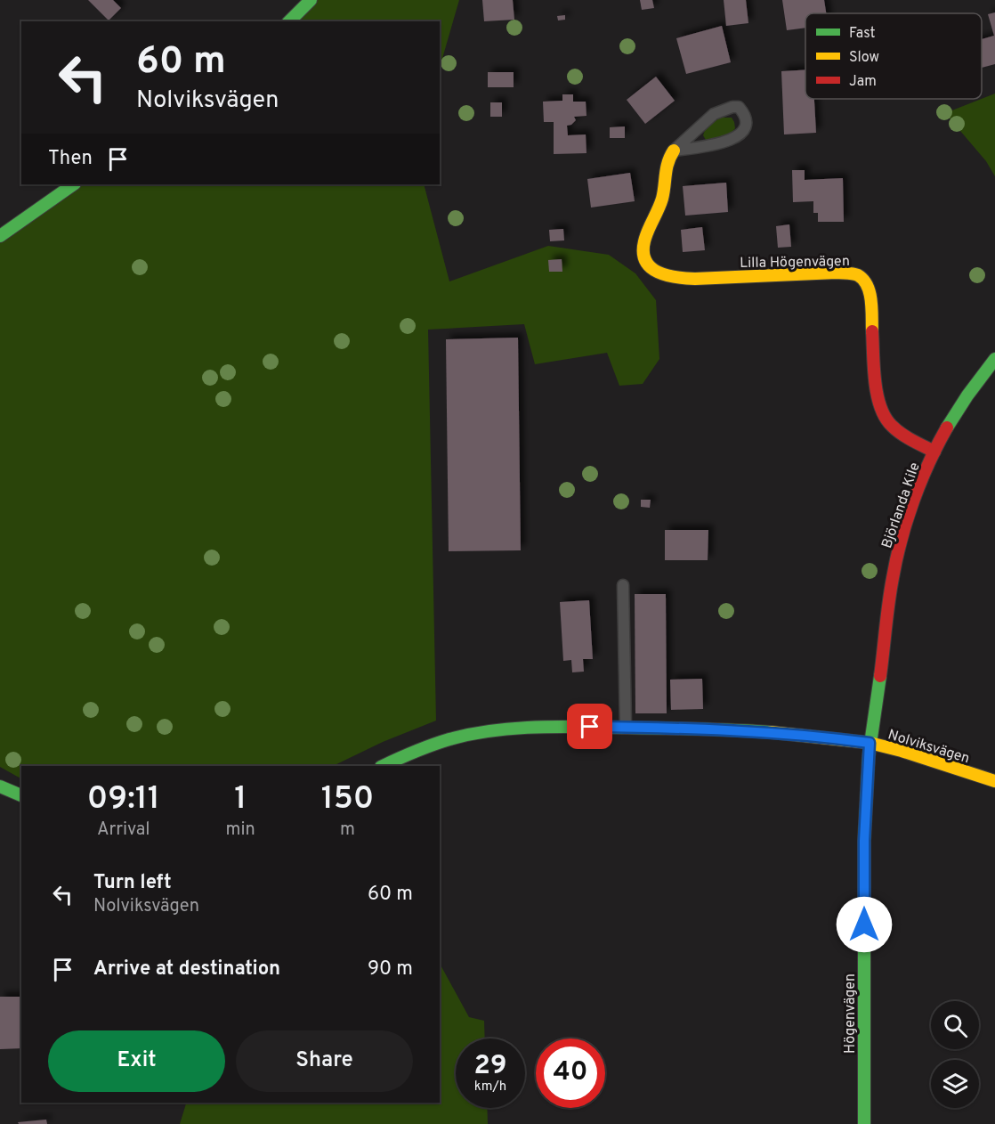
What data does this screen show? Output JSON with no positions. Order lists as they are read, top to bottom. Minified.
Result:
{"streets":{"street":["Lilla Högenvägen","Björlanda Kile","Nolviksvägen","Högenvägen"]},"crossings":[["Lilla Högenvägen","Björlanda Kile"],["Björlanda Kile","Nolviksvägen"],["Björlanda Kile","Högenvägen"],["Nolviksvägen","Högenvägen"]],"legend":["Fast","Slow","Jam"],"page":{"turn":["60 m","Nolviksvägen"],"then":"Then","eta":["09:11","Arrival","1","min","150","m"],"list":[{"name":"Turn left","note":"Nolviksvägen","value":"60 m"},{"name":"Arrive at destination","value":"90 m"}],"buttons":["Exit","Share"],"speed":"29 km/h","limit":"40"}}
